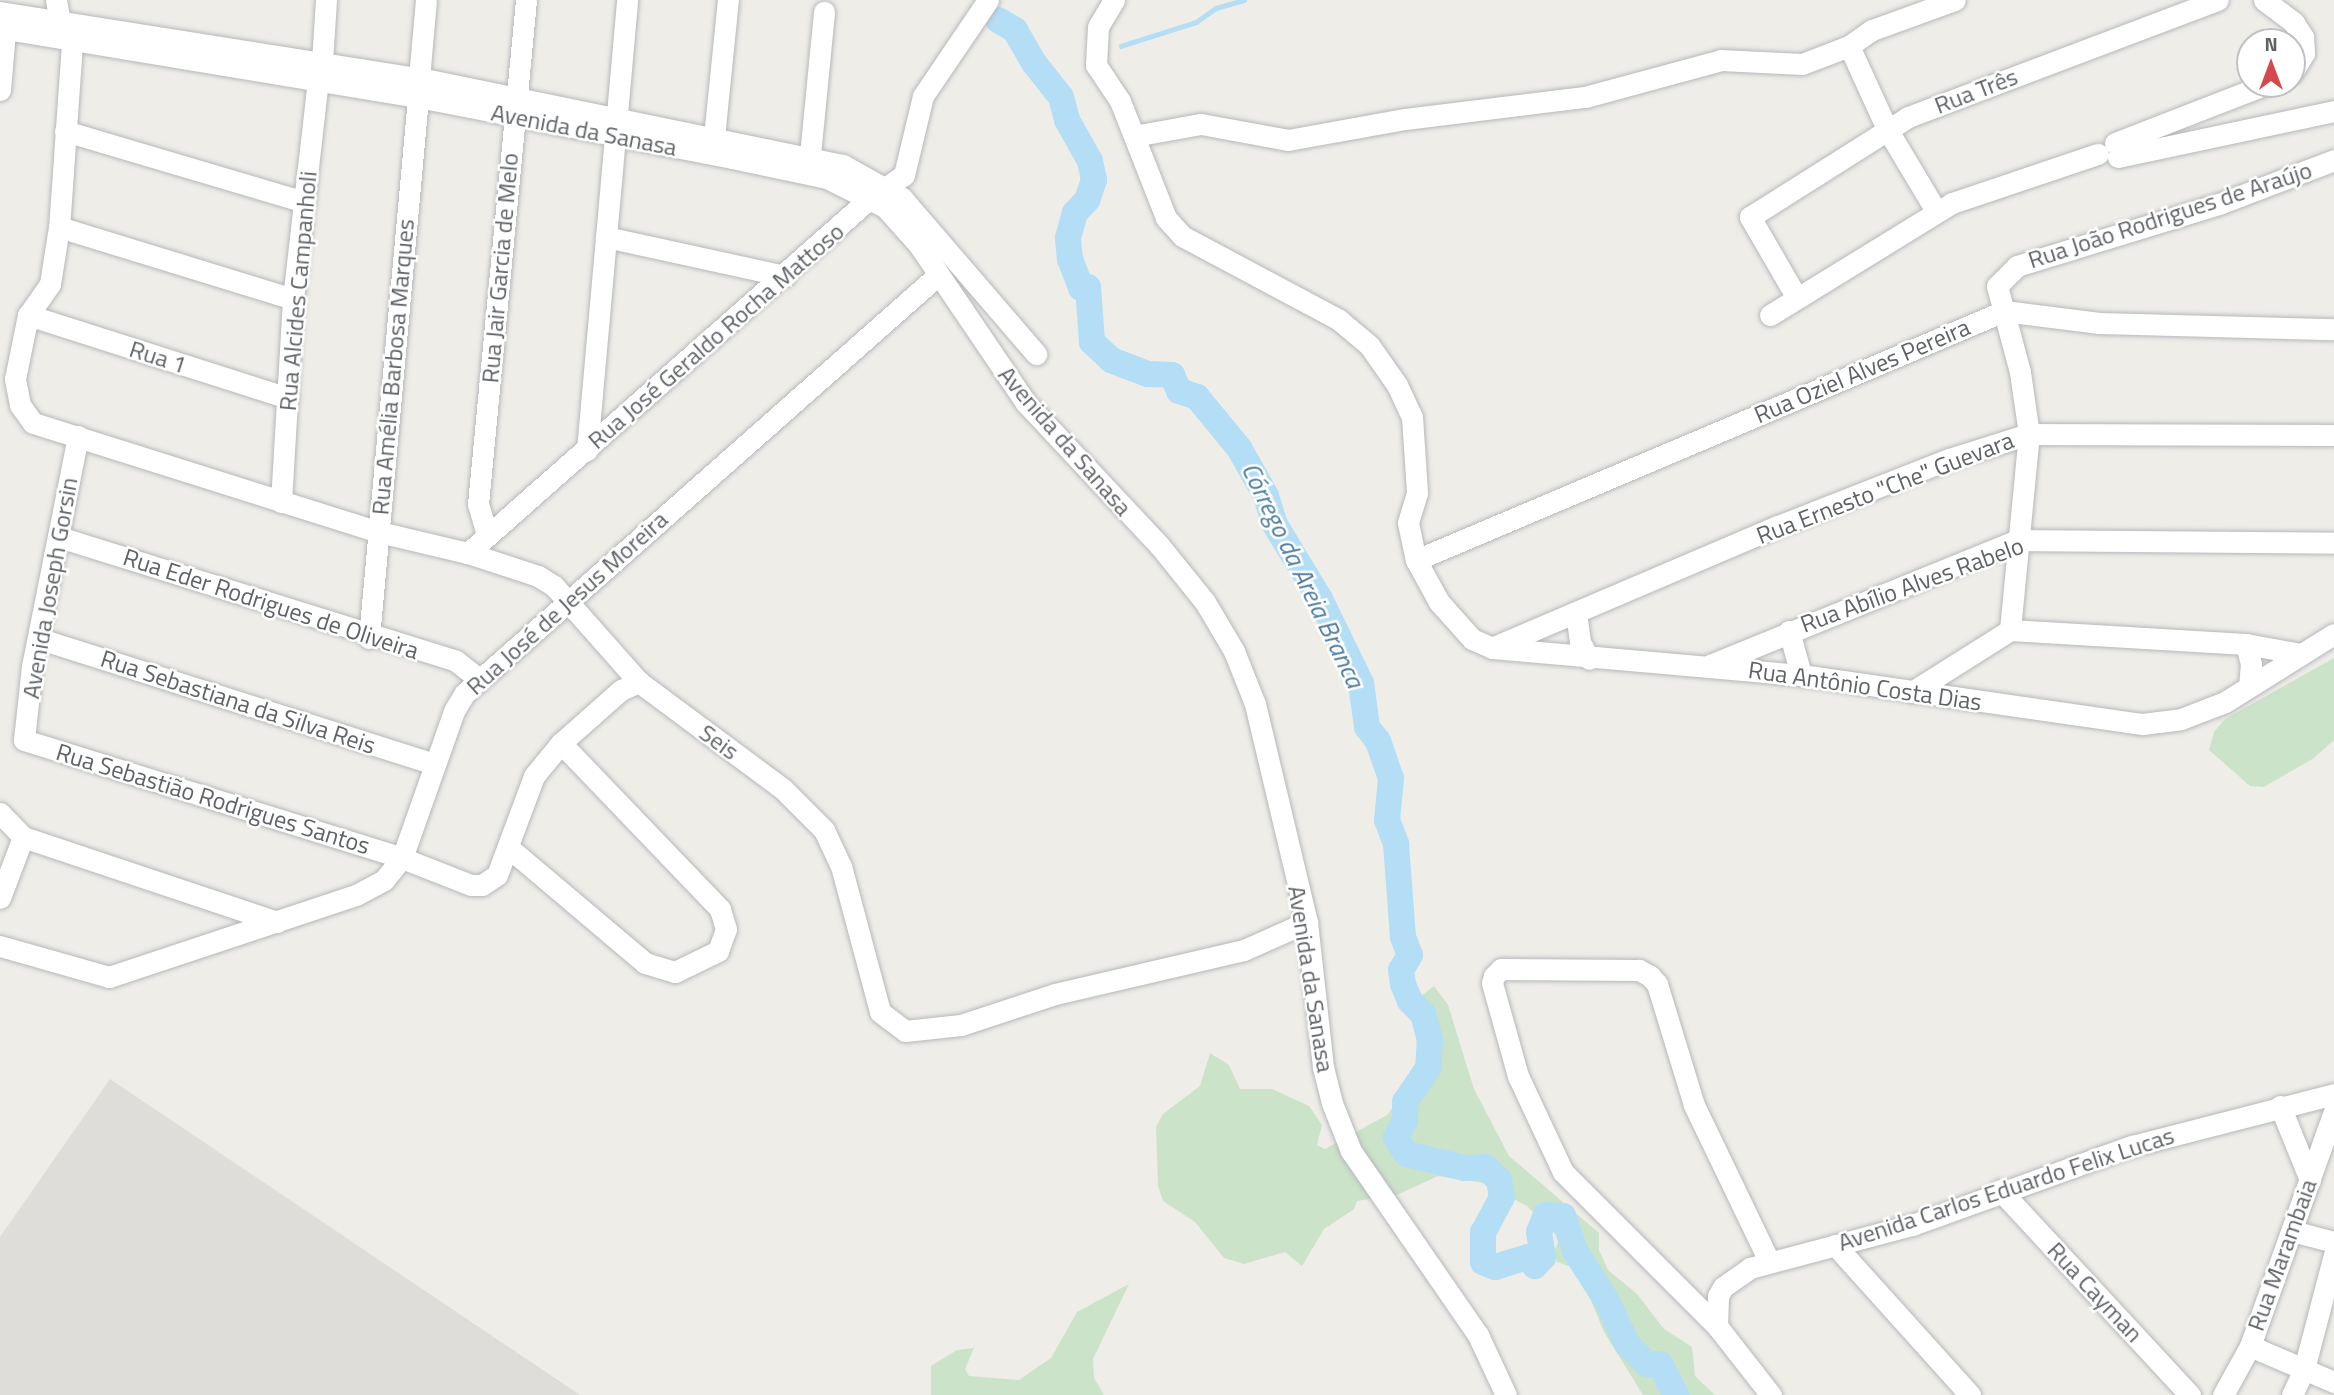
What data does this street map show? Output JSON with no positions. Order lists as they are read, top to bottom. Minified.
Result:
{"streets":{"street":["Rua Três","Avenida da Sanasa","Rua João Rodrigues de Araújo","Rua Jair Garcia de Melo","Rua Alcides Campanholi","Rua José Geraldo Rocha Mattoso","Rua 1","Rua Amélia Barbosa Marques","Rua Oziel Alves Pereira","Rua Ernesto \"Che\" Guevara","Rua Abílio Alves Rabelo","Avenida Joseph Gorsin","Rua José de Jesus Moreira","Rua Eder Rodrigues de Oliveira","Rua Antônio Costa Dias","Rua Sebastiana da Silva Reis","Seis","Rua Sebastião Rodrigues Santos","Avenida Carlos Eduardo Felix Lucas","Rua Marambaia","Rua Cayman"]},"crossings":[["Avenida da Sanasa","Rua Jair Garcia de Melo"],["Avenida da Sanasa","Rua Alcides Campanholi"],["Avenida da Sanasa","Rua José Geraldo Rocha Mattoso"],["Avenida da Sanasa","Rua Amélia Barbosa Marques"],["Avenida da Sanasa","Rua José de Jesus Moreira"],["Avenida da Sanasa","Seis"],["Rua João Rodrigues de Araújo","Rua Oziel Alves Pereira"],["Rua Jair Garcia de Melo","Rua José Geraldo Rocha Mattoso"],["Rua Alcides Campanholi","Rua 1"],["Rua Alcides Campanholi","Seis"],["Rua José Geraldo Rocha Mattoso","Seis"],["Rua 1","Seis"],["Rua Amélia Barbosa Marques","Rua Eder Rodrigues de Oliveira"],["Rua Amélia Barbosa Marques","Seis"],["Rua Oziel Alves Pereira","Rua Antônio Costa Dias"],["Rua Ernesto \"Che\" Guevara","Rua Antônio Costa Dias"],["Rua Abílio Alves Rabelo","Rua Antônio Costa Dias"],["Avenida Joseph Gorsin","Rua Eder Rodrigues de Oliveira"],["Avenida Joseph Gorsin","Rua Sebastiana da Silva Reis"],["Avenida Joseph Gorsin","Seis"],["Avenida Joseph Gorsin","Rua Sebastião Rodrigues Santos"],["Rua José de Jesus Moreira","Rua Eder Rodrigues de Oliveira"],["Rua José de Jesus Moreira","Rua Sebastiana da Silva Reis"],["Rua José de Jesus Moreira","Seis"],["Rua José de Jesus Moreira","Rua Sebastião Rodrigues Santos"],["Seis","Rua Sebastião Rodrigues Santos"],["Avenida Carlos Eduardo Felix Lucas","Rua Cayman"]],"water":["Córrego da Areia Branca"],"north":"top"}
